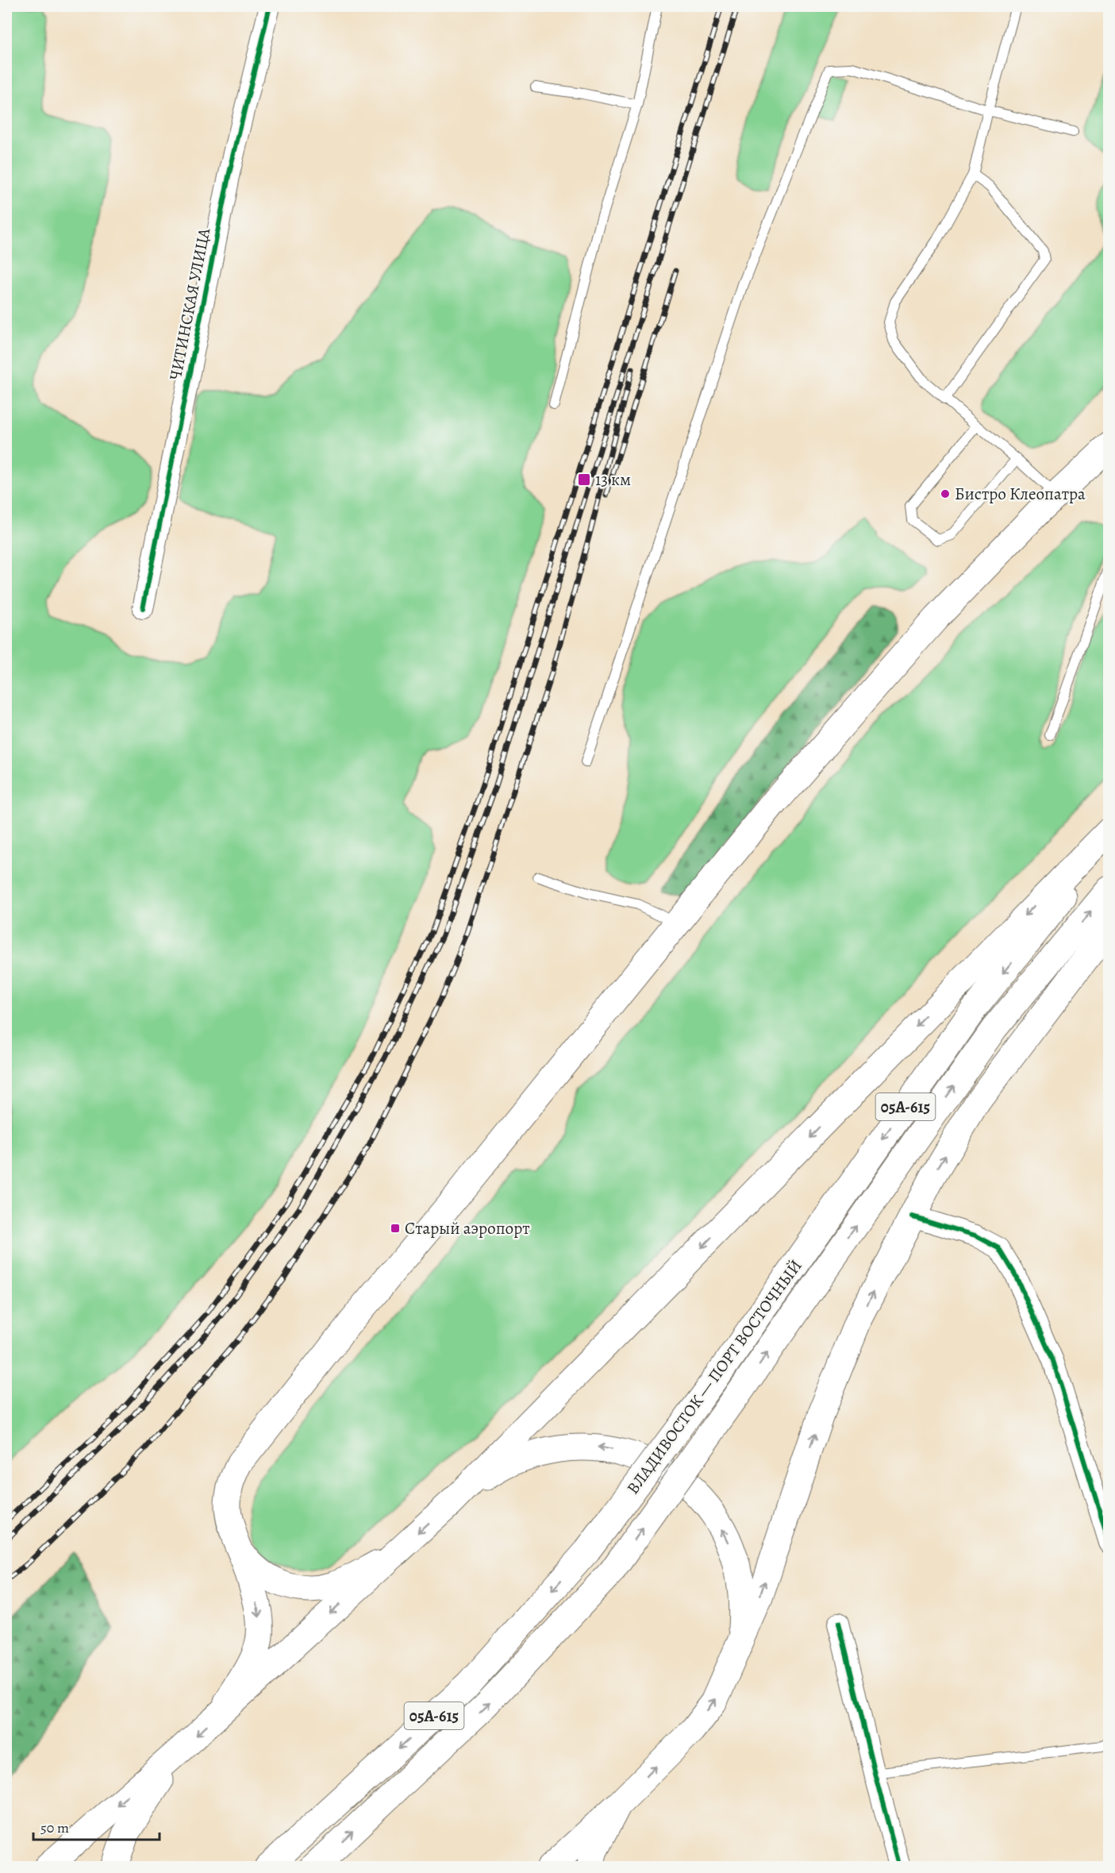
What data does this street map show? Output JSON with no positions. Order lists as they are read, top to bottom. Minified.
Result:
{"streets":{"main road":["05А-615","ВЛАДИВОСТОК — ПОРТ ВОСТОЧНЫЙ"],"street":["ЧИТИНСКАЯ УЛИЦА"]},"places":{"transit":["13 км","Старый аэропорт"],"other":["Бистро Клеопатра"]},"scale_bar":"50 m"}
